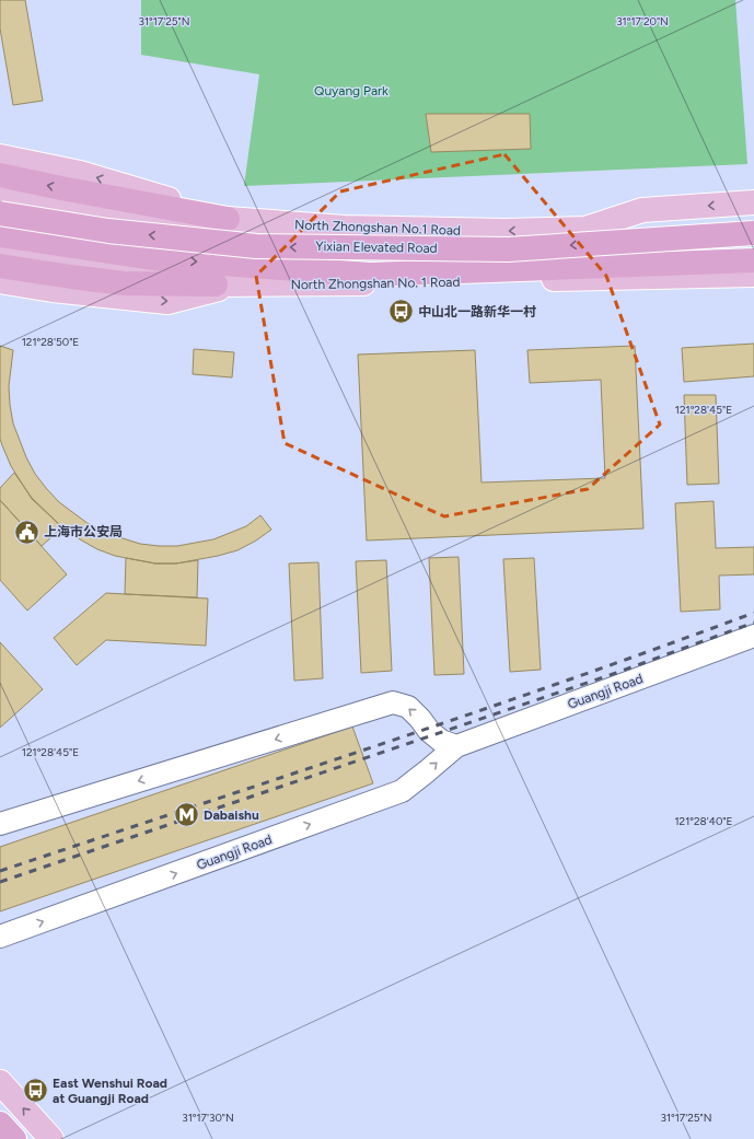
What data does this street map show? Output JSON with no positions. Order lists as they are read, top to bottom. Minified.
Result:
{"streets":{"highway":["Yixian Elevated Road"],"main road":["North Zhongshan No.1 Road","North Zhongshan No. 1 Road"],"street":["Guangji Road"]},"crossings":[["Yixian Elevated Road","North Zhongshan No. 1 Road"]],"parks":["Quyang Park"],"places":{"bus stop":["中山北一路新华一村","East Wenshui Road at Guangji Road"],"public building":["上海市公安局"],"metro station":["Dabaishu"]},"coordinates":["31°17'25\"N","31°17'20\"N","121°28'50\"E","121°28'45\"E","121°28'40\"E","31°17'30\"N"]}
